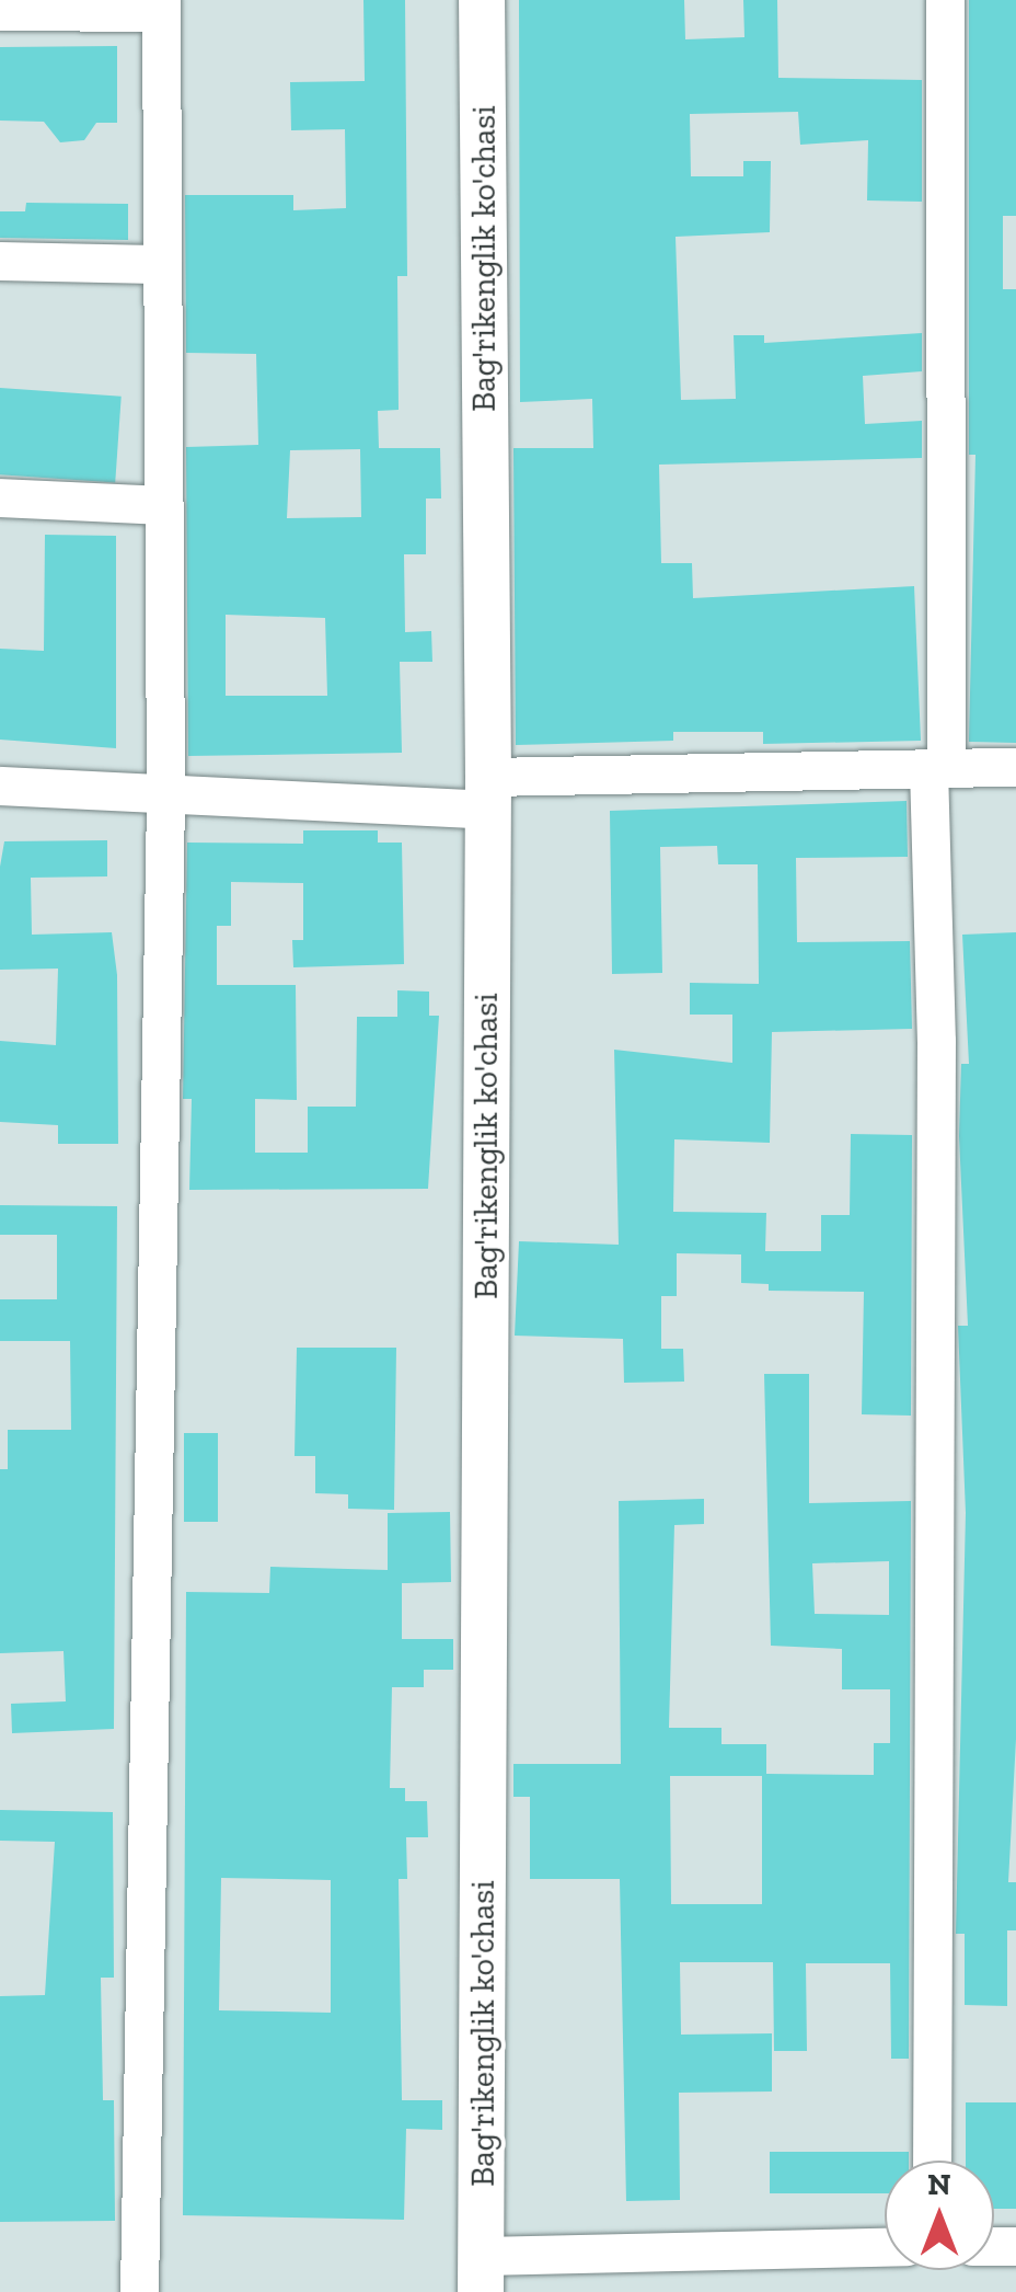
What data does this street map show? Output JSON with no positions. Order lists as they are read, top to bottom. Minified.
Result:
{"streets":{"main road":["Bag'rikenglik ko'chasi"]},"north":"top"}
